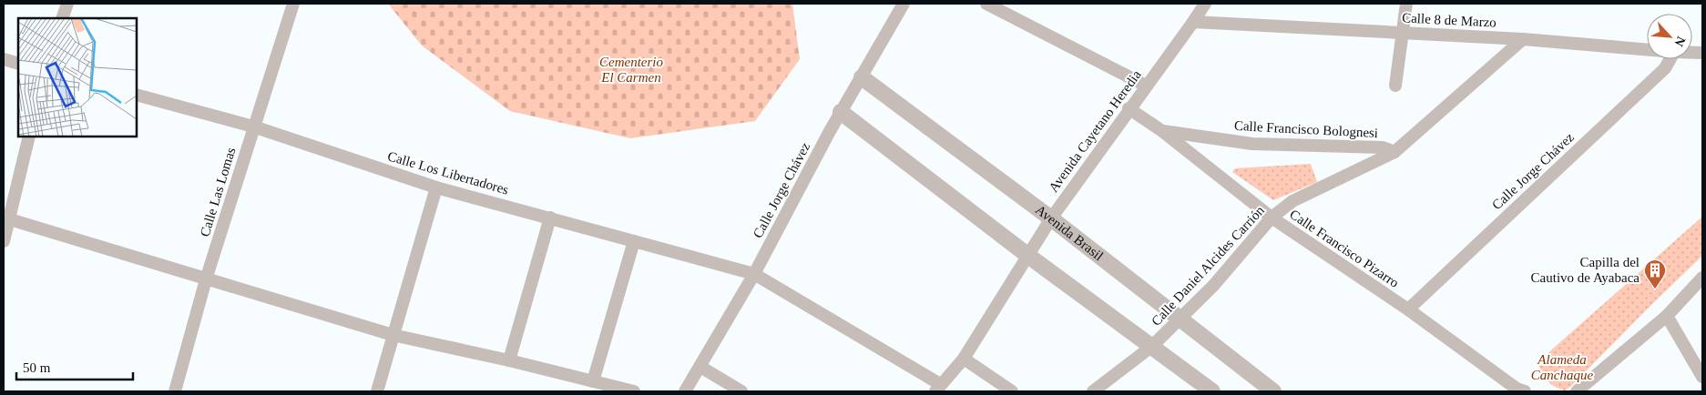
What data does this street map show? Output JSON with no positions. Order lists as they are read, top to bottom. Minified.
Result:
{"streets":{"street":["Calle 8 de Marzo","Calle Francisco Bolognesi","Avenida Cayetano Heredia","Calle Jorge Chávez","Calle Los Libertadores","Calle Las Lomas","Avenida Brasil","Calle Francisco Pizarro","Calle Daniel Alcides Carrión"]},"crossings":[["Calle 8 de Marzo","Avenida Cayetano Heredia"],["Calle 8 de Marzo","Calle Daniel Alcides Carrión"],["Calle Francisco Bolognesi","Calle Francisco Pizarro"],["Calle Francisco Bolognesi","Calle Daniel Alcides Carrión"],["Avenida Cayetano Heredia","Calle Los Libertadores"],["Avenida Cayetano Heredia","Avenida Brasil"],["Avenida Cayetano Heredia","Calle Francisco Pizarro"],["Calle Jorge Chávez","Calle Los Libertadores"],["Calle Jorge Chávez","Avenida Brasil"],["Calle Jorge Chávez","Calle Francisco Pizarro"],["Calle Los Libertadores","Calle Las Lomas"],["Avenida Brasil","Calle Daniel Alcides Carrión"],["Calle Francisco Pizarro","Calle Daniel Alcides Carrión"]],"parks":["Cementerio El Carmen","Alameda Canchaque"],"places":{"building":["Capilla del Cautivo de Ayabaca"]},"scale_bar":"50 m","north":"bottom right"}
